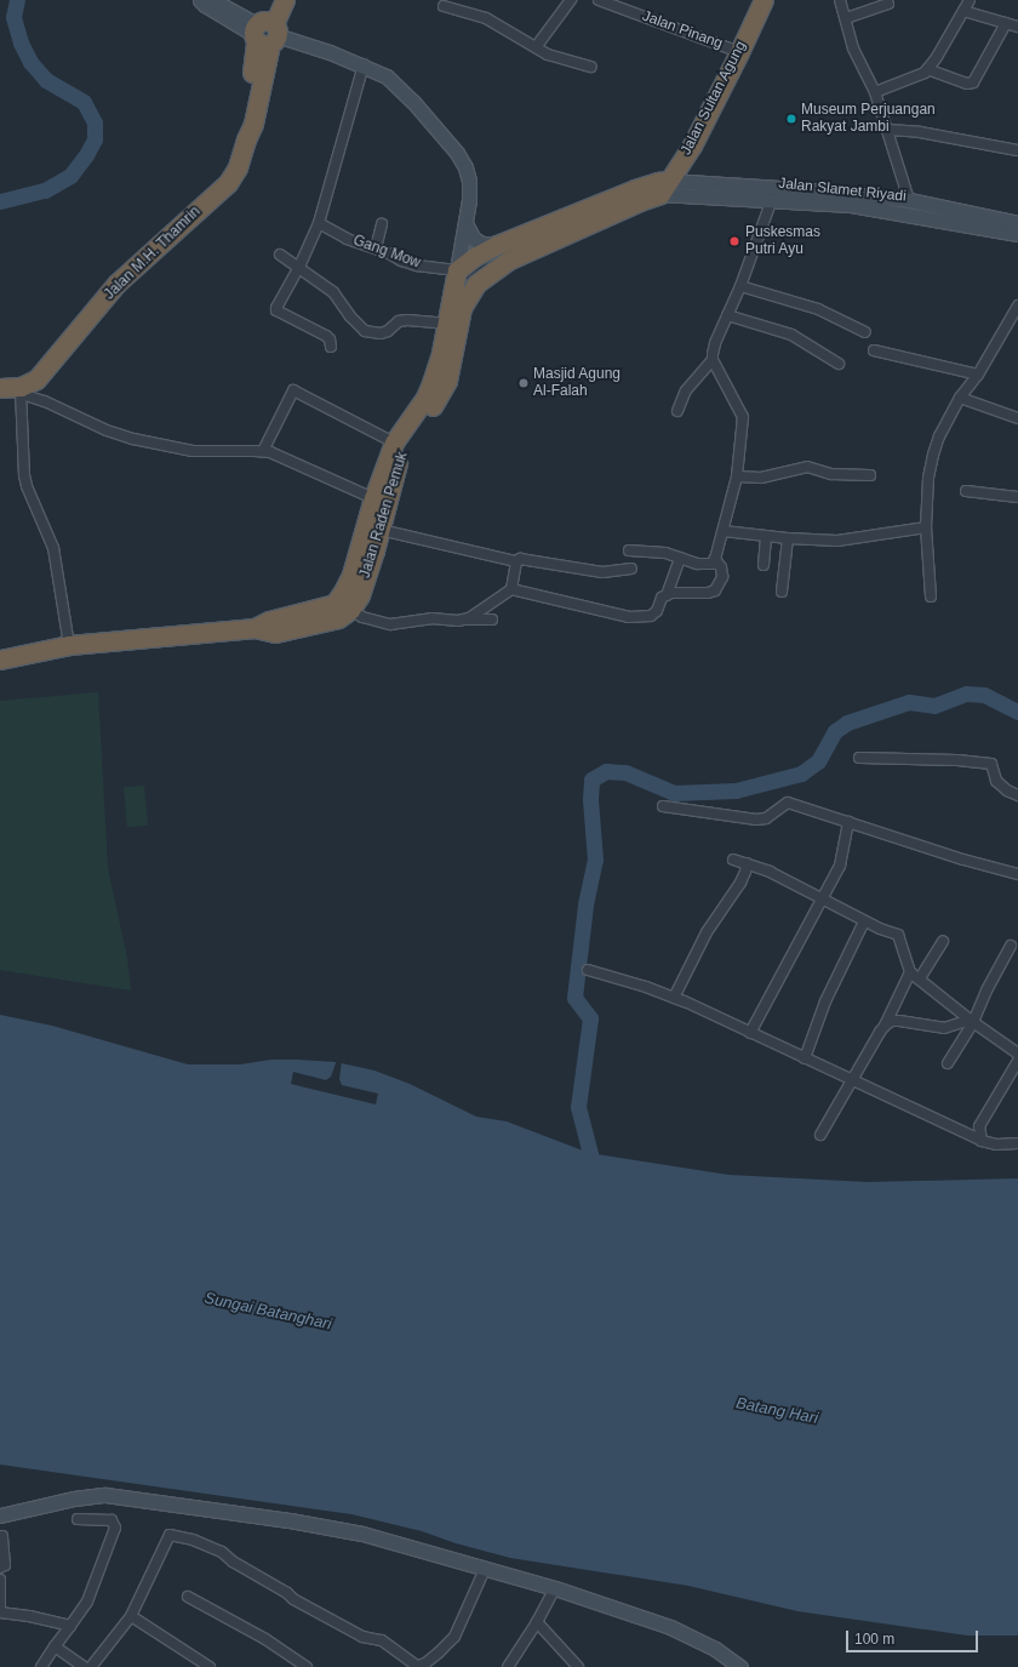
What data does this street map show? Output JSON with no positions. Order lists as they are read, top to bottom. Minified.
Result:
{"streets":{"highway":["Jalan Sultan Agung","Jalan M.H. Thamrin","Jalan Raden Pemuk"],"main road":["Jalan Slamet Riyadi"],"street":["Jalan Pinang","Gang Mow"]},"crossings":[["Jalan Pinang","Jalan Sultan Agung"],["Jalan Sultan Agung","Jalan Slamet Riyadi"],["Gang Mow","Jalan Raden Pemuk"]],"water":["Sungai Batanghari","Batang Hari"],"places":["Museum Perjuangan Rakyat Jambi","Puskesmas Putri Ayu","Masjid Agung Al-Falah"],"scale_bar":"100 m"}
